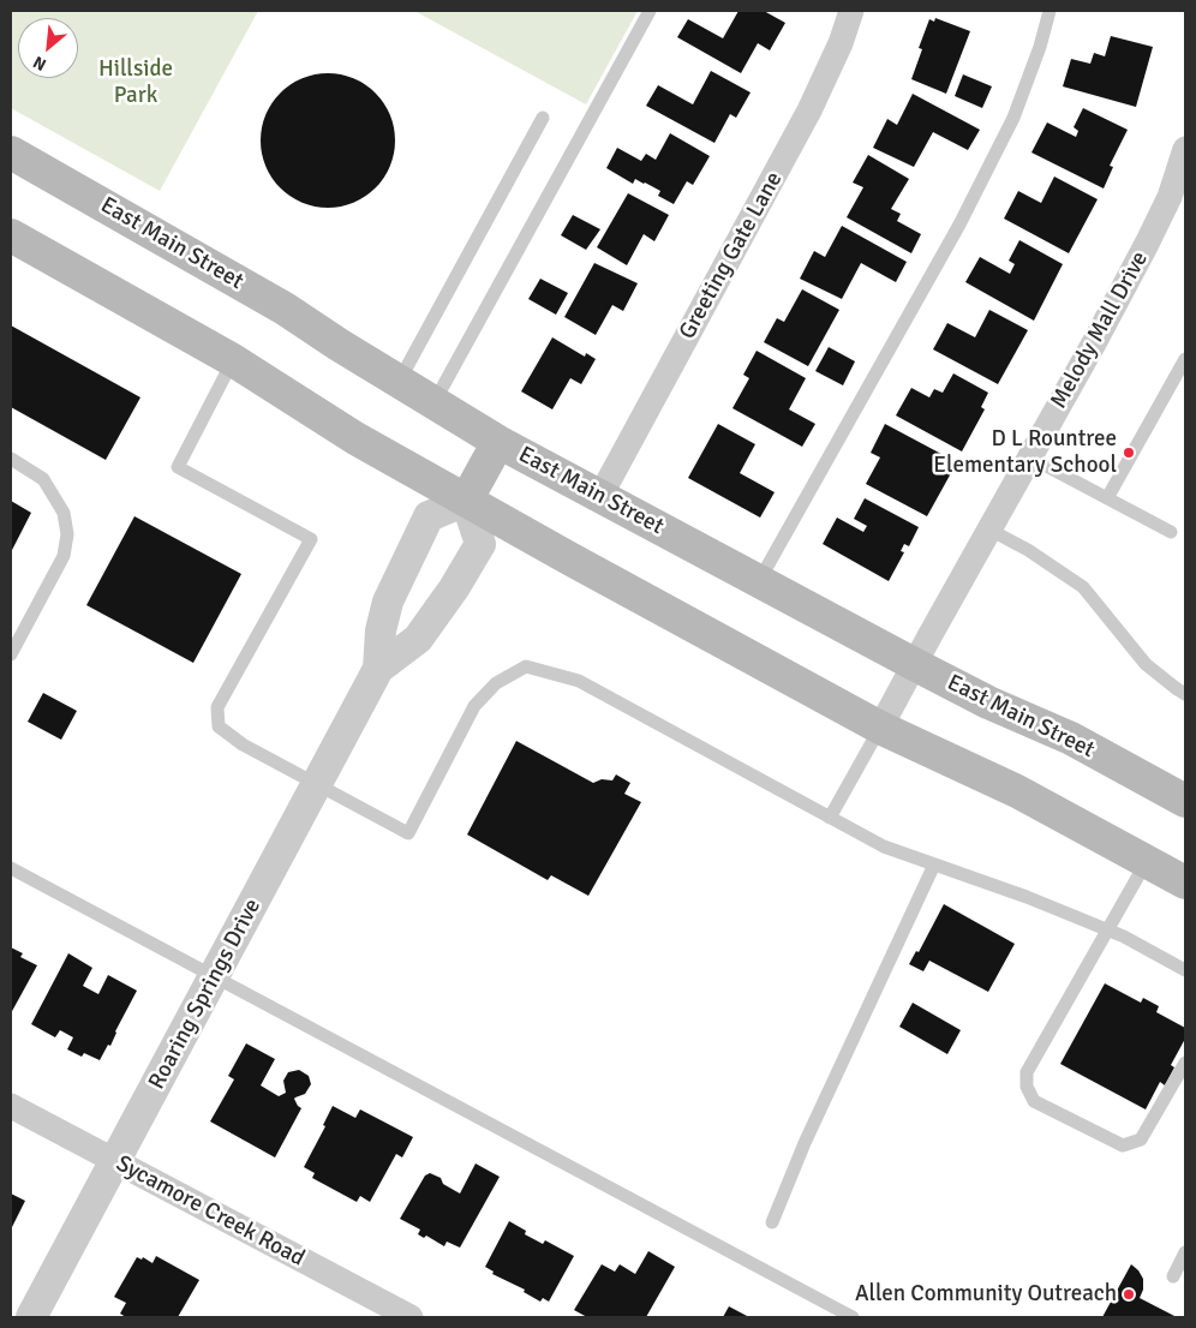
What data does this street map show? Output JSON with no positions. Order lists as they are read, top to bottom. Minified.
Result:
{"streets":{"main road":["East Main Street"],"street":["Greeting Gate Lane","Melody Mall Drive","Roaring Springs Drive","Sycamore Creek Road"]},"crossings":[["East Main Street","Greeting Gate Lane"],["East Main Street","Melody Mall Drive"],["Roaring Springs Drive","Sycamore Creek Road"]],"parks":["Hillside Park"],"places":["D L Rountree Elementary School","Allen Community Outreach"],"north":"bottom left"}
